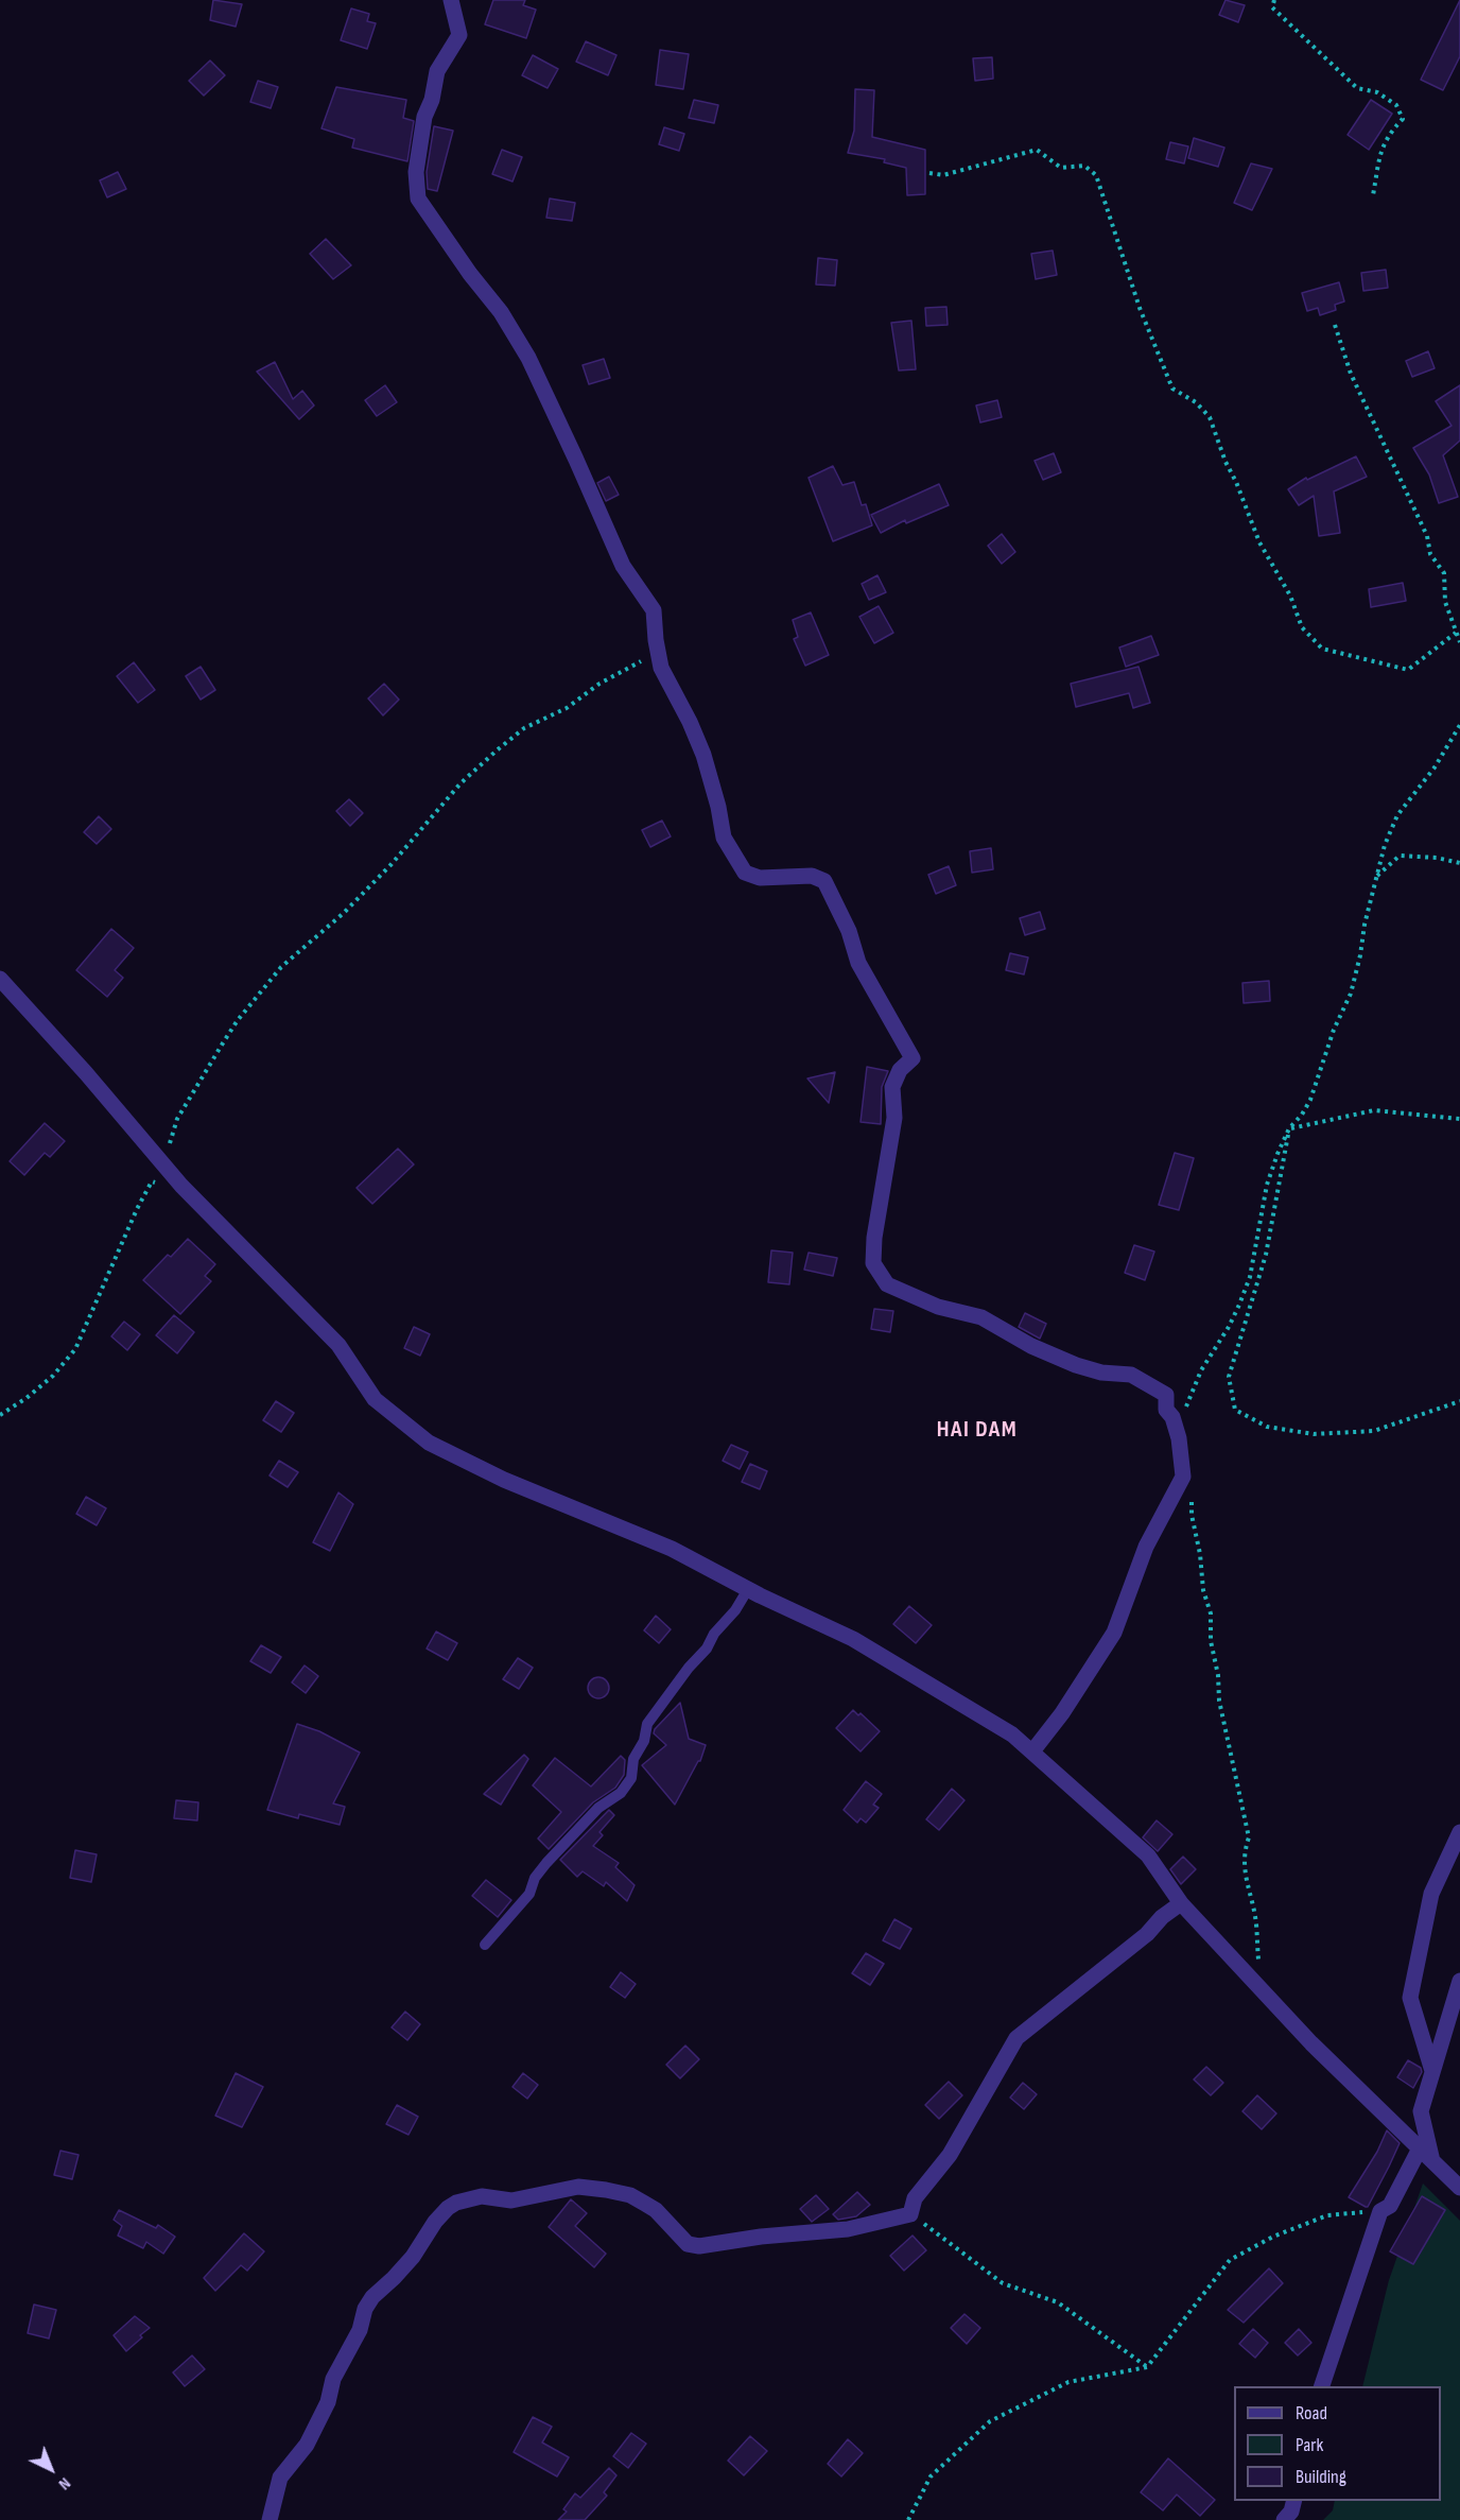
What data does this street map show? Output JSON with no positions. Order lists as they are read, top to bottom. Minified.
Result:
{"districts":["HAI DAM"],"legend":["Road","Park","Building"],"north":"bottom right"}
